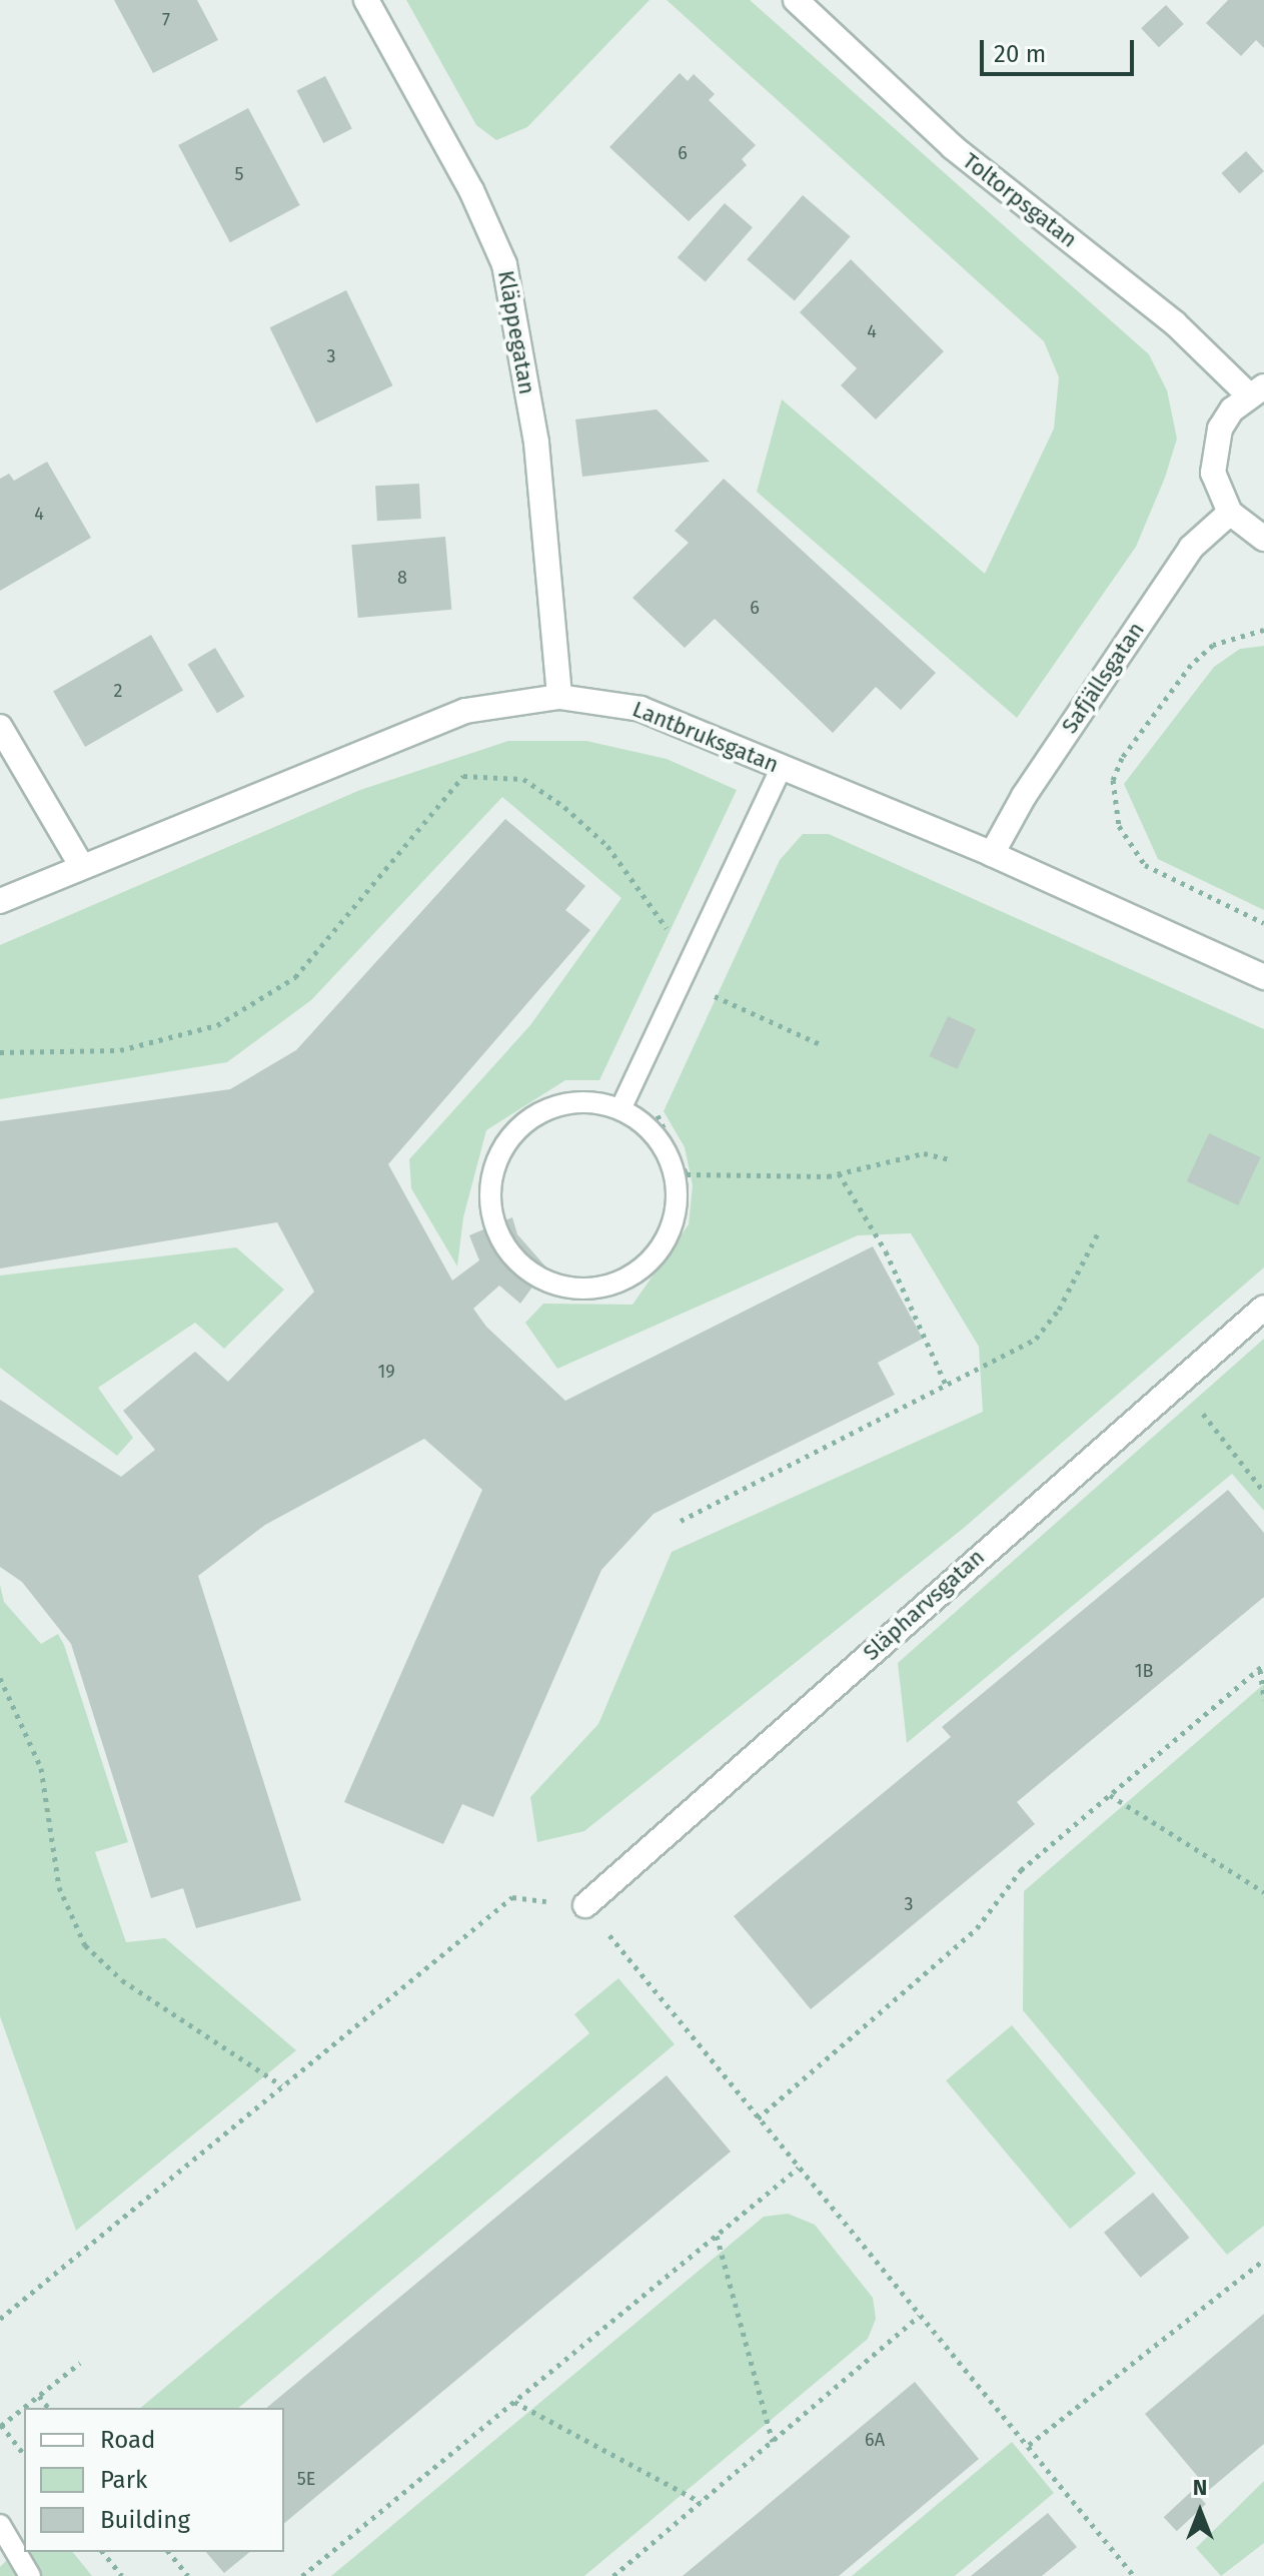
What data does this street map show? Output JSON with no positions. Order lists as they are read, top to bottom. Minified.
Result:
{"streets":{"street":["Toltorpsgatan","Kläppegatan","Safjällsgatan","Lantbruksgatan","Släpharvsgatan"]},"crossings":[["Kläppegatan","Lantbruksgatan"],["Safjällsgatan","Lantbruksgatan"]],"house_numbers":["7","6","5","4","3","4","8","6","2","19","1B","3","6A","5E"],"legend":["Road","Park","Building"],"scale_bar":"20 m","north":"top"}
